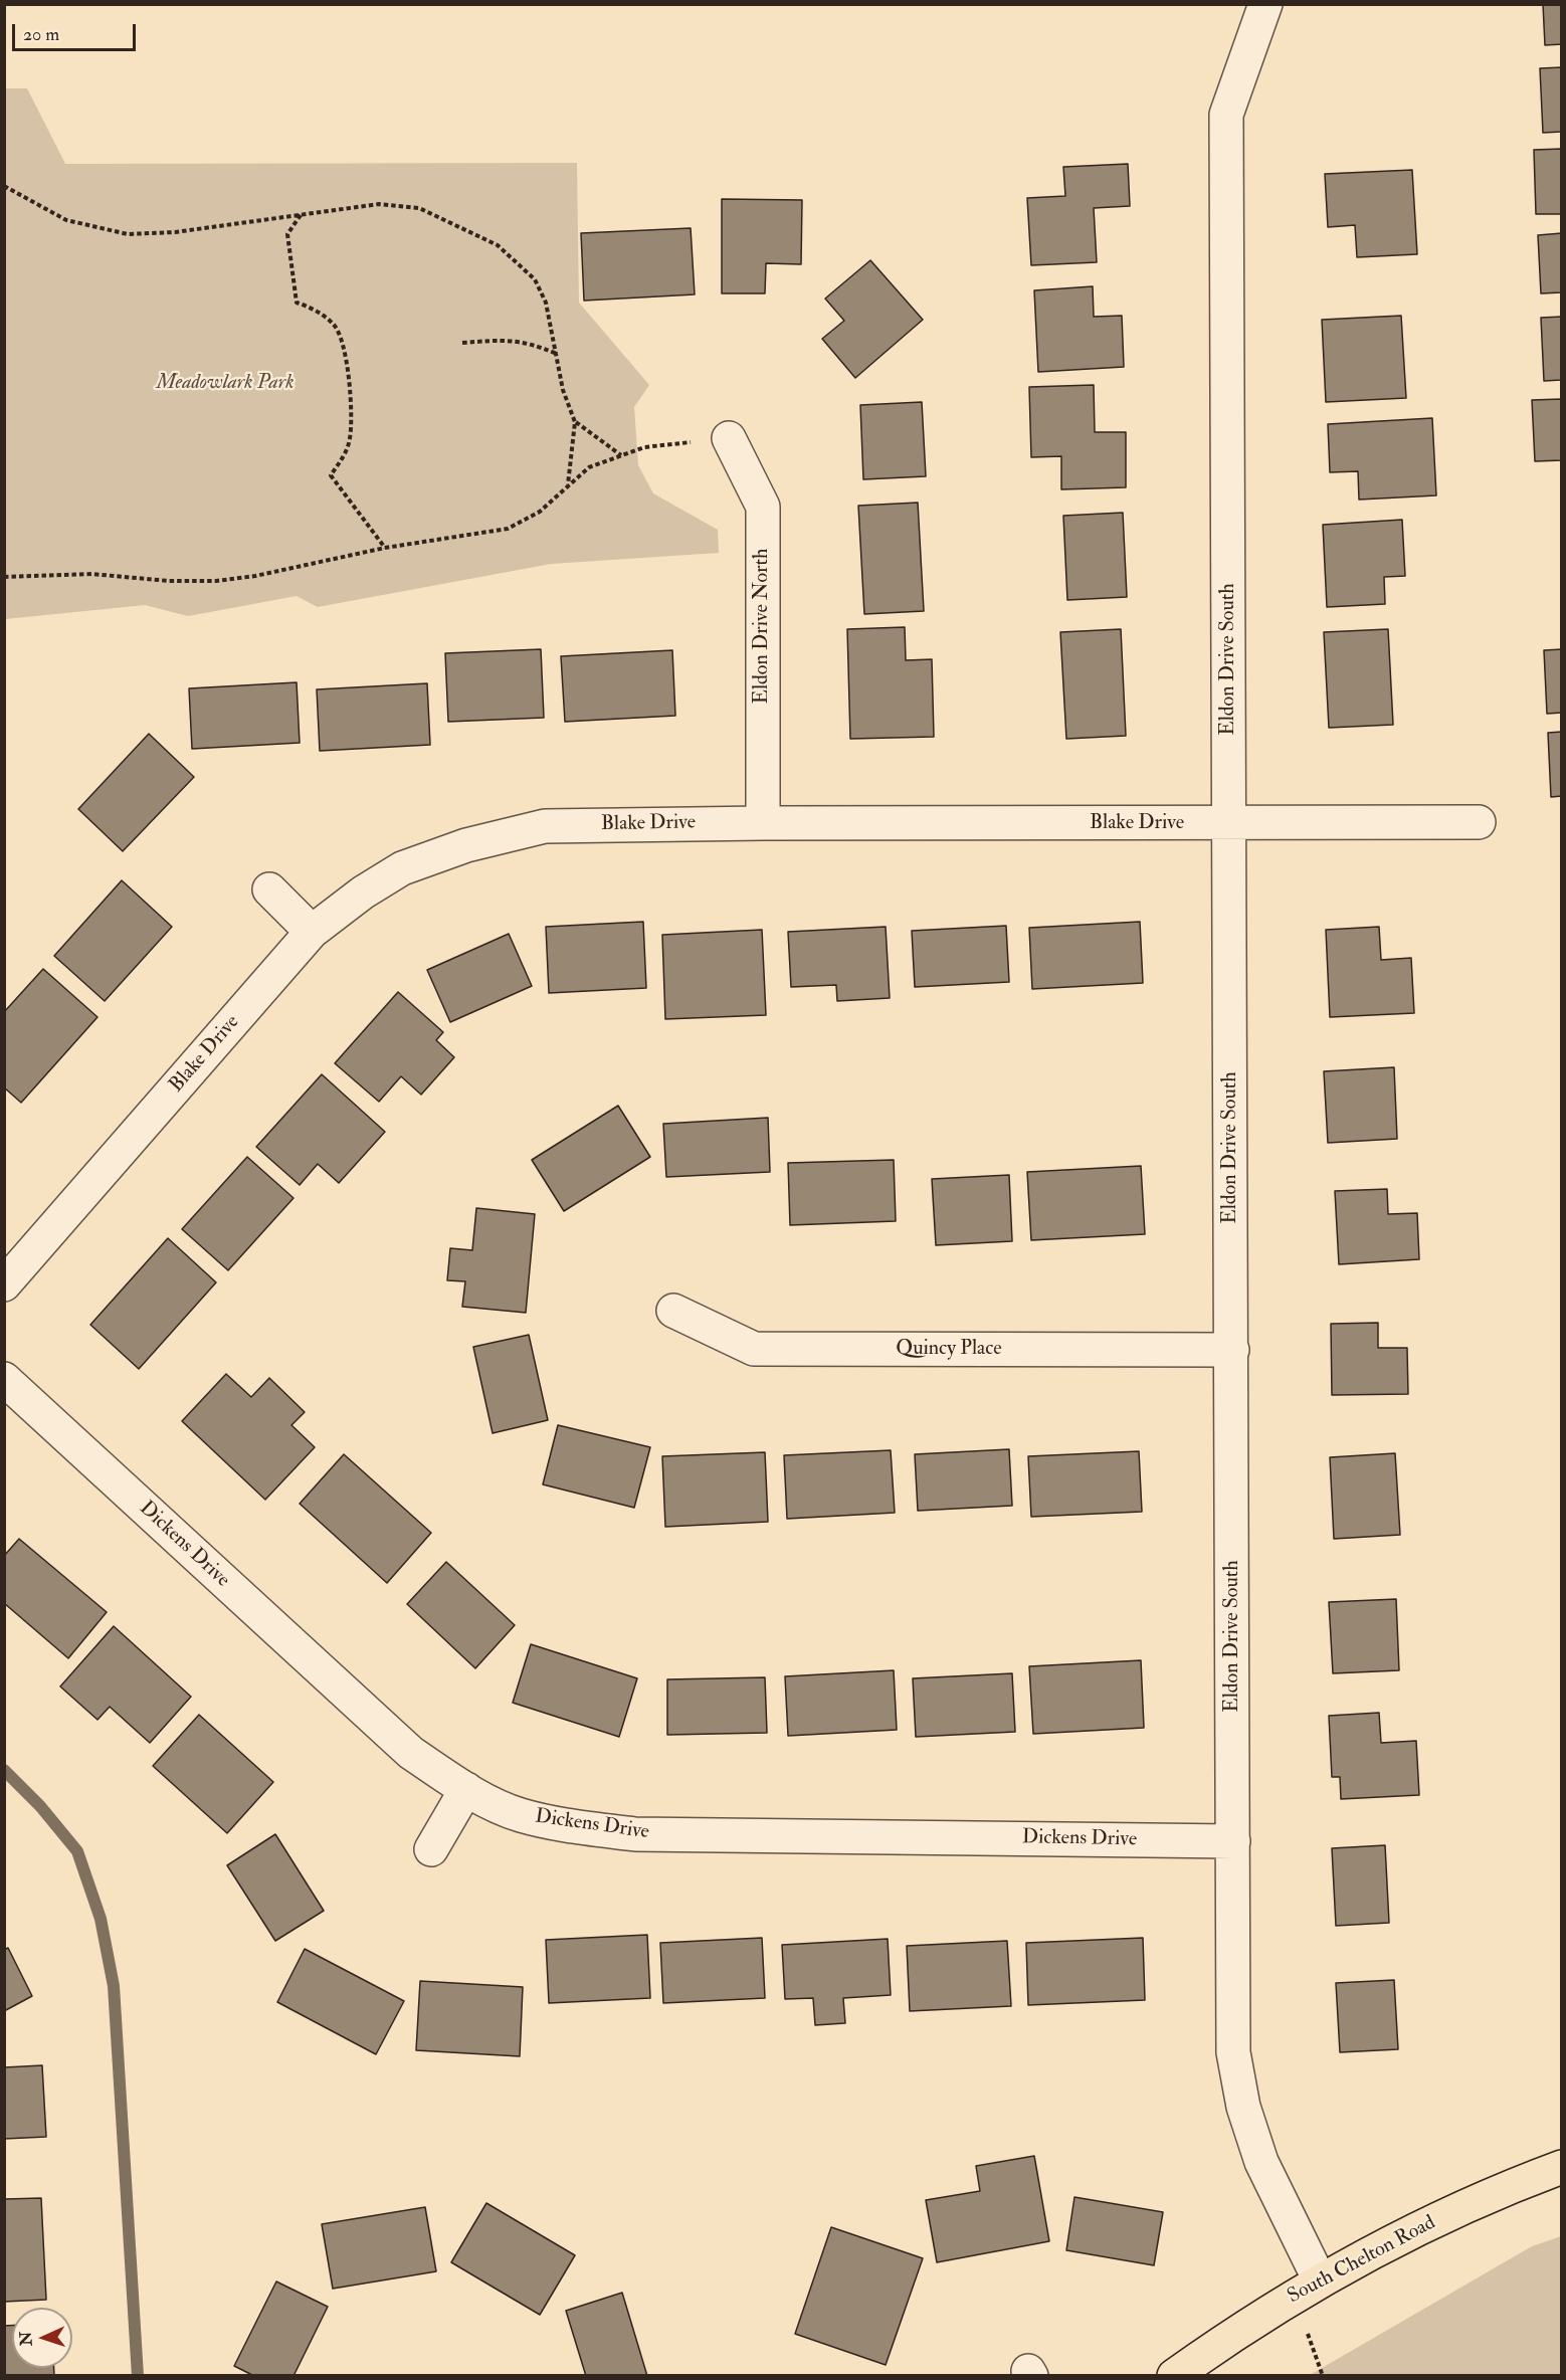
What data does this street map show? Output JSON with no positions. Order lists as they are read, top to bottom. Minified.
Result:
{"streets":{"main road":["South Chelton Road"],"street":["Eldon Drive North","Eldon Drive South","Blake Drive","Quincy Place","Dickens Drive"]},"crossings":[["Eldon Drive North","Blake Drive"],["Eldon Drive South","Blake Drive"],["Eldon Drive South","Quincy Place"],["Eldon Drive South","Dickens Drive"],["Eldon Drive South","South Chelton Road"]],"parks":["Meadowlark Park"],"scale_bar":"20 m","north":"left"}
